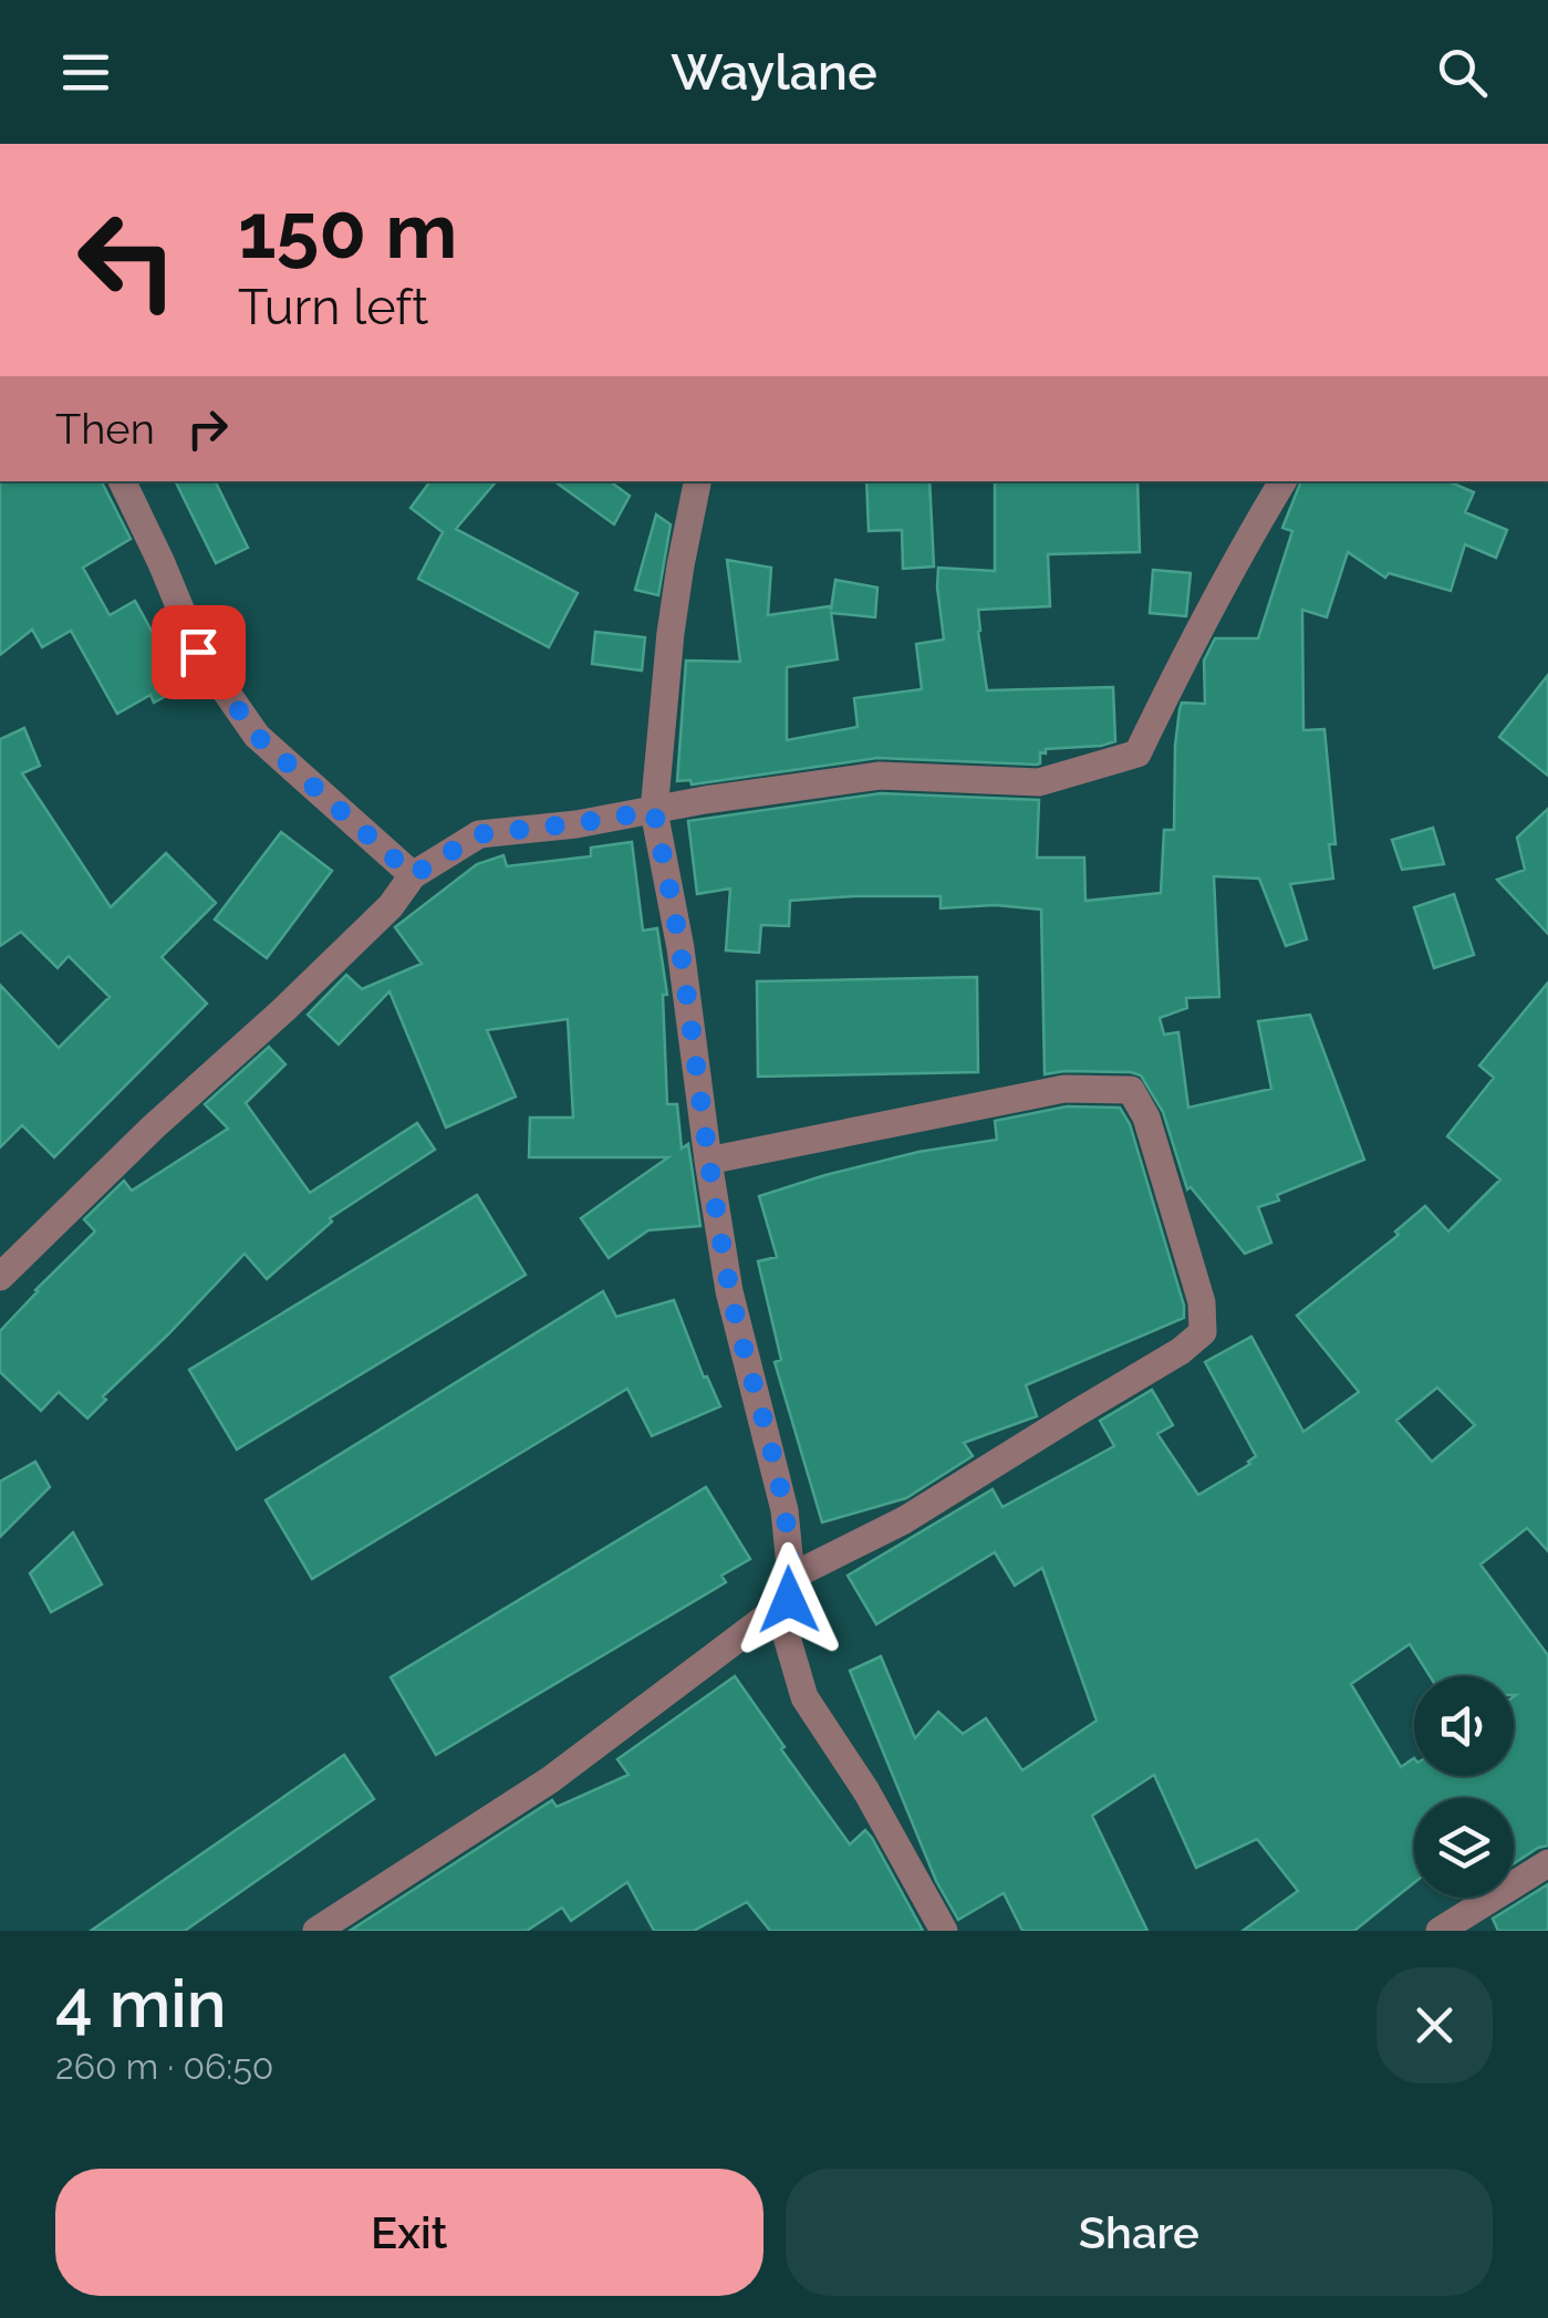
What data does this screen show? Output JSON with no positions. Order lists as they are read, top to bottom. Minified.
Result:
{"page":{"header":"Waylane","turn":["150 m","Turn left"],"then":"Then","heading":["4 min","260 m · 06:50"],"buttons":["Exit","Share"]}}
